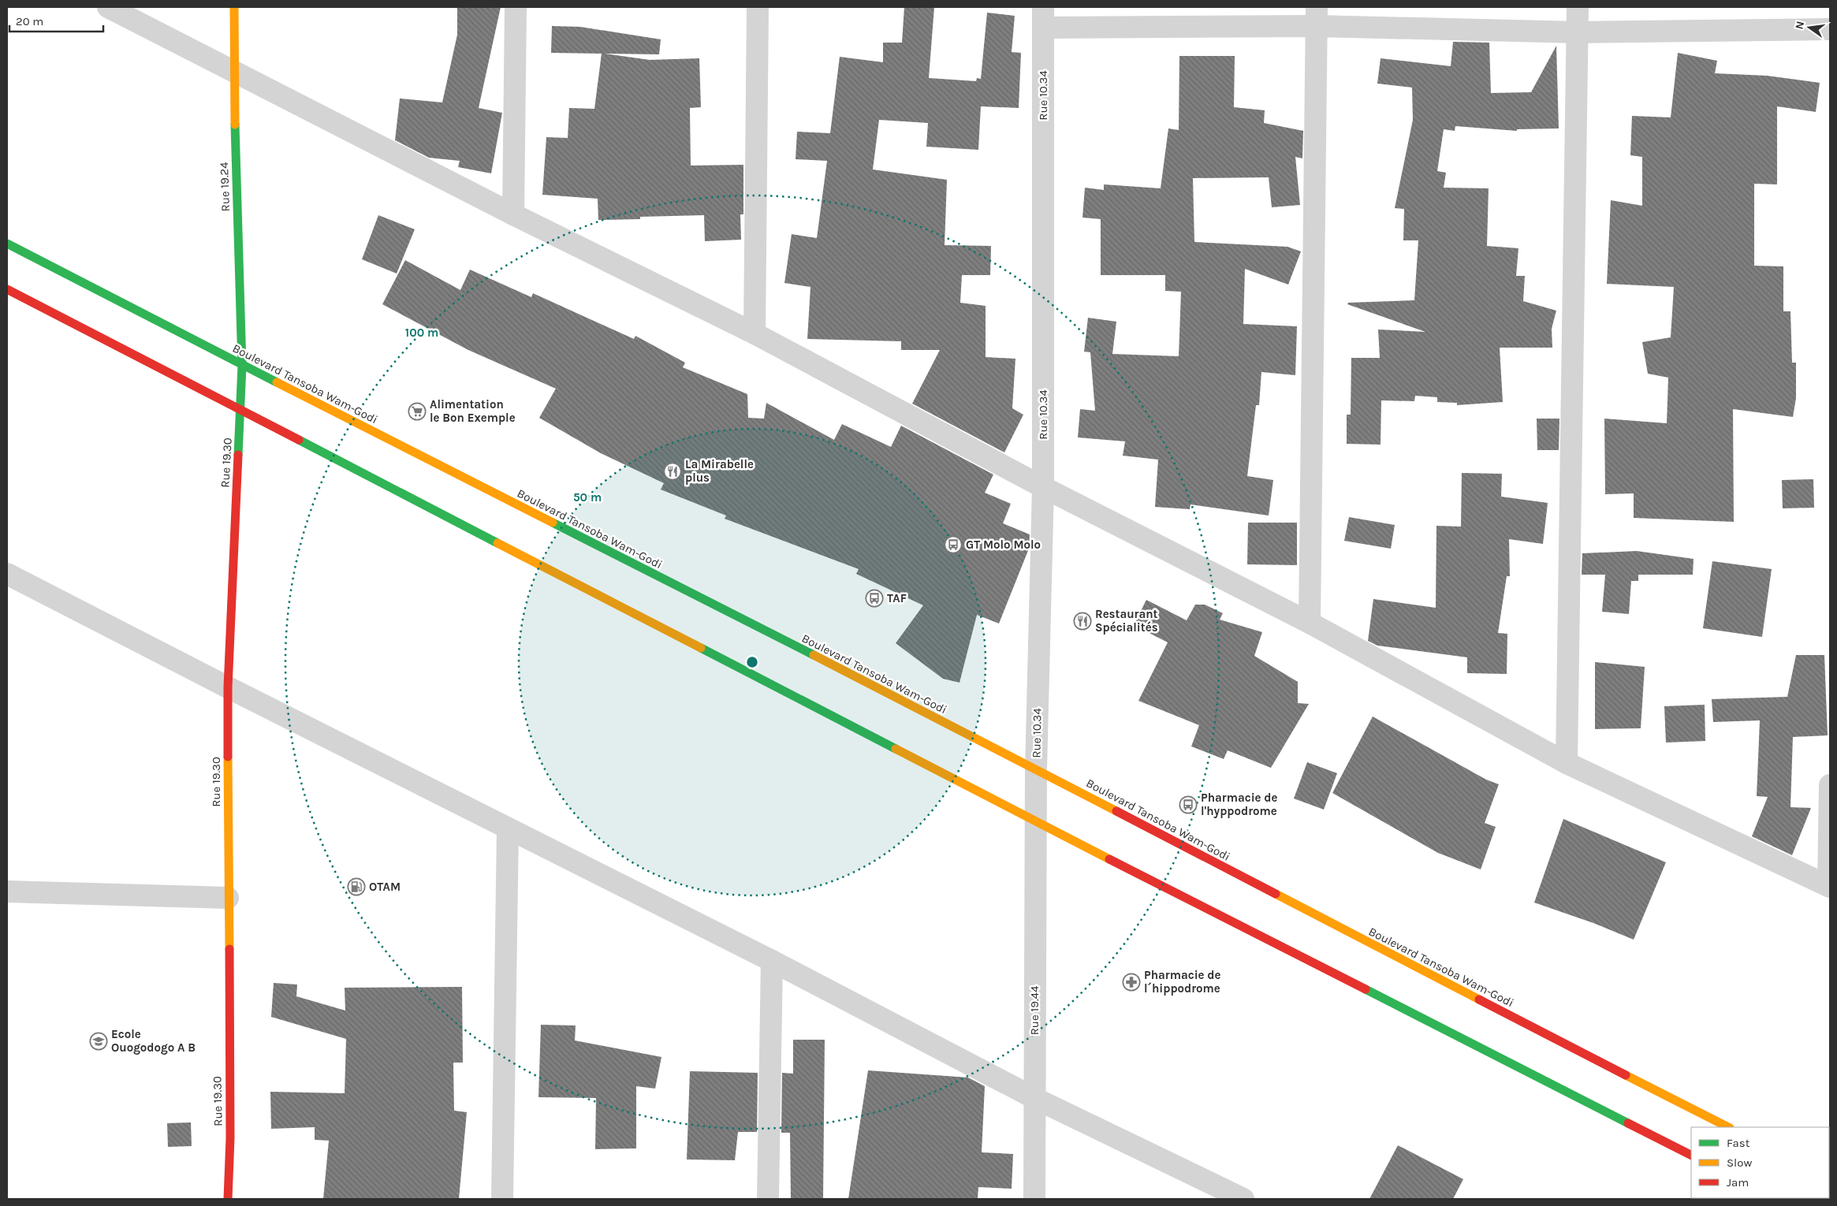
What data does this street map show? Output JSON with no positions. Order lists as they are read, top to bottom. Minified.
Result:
{"streets":{"main road":["Rue 19.24","Boulevard Tansoba Wam-Godi","Rue 19.30"],"street":["Rue 10.34","Rue 19.44"]},"crossings":[["Rue 10.34","Boulevard Tansoba Wam-Godi"],["Rue 10.34","Rue 19.44"],["Rue 19.24","Boulevard Tansoba Wam-Godi"],["Rue 19.24","Rue 19.30"],["Boulevard Tansoba Wam-Godi","Rue 19.30"]],"places":{"supermarket":["Alimentation le Bon Exemple"],"restaurant":["La Mirabelle plus","Restaurant Spécialités"],"bus stop":["GT Molo Molo","TAF","Pharmacie de l'hyppodrome"],"fuel station":["OTAM"],"pharmacy":["Pharmacie de l´hippodrome"],"school or university":["Ecole Ouogodogo A B"]},"legend":["Fast","Slow","Jam"],"scale_bar":"20 m","north":"left","rings":["100 m","50 m"]}
